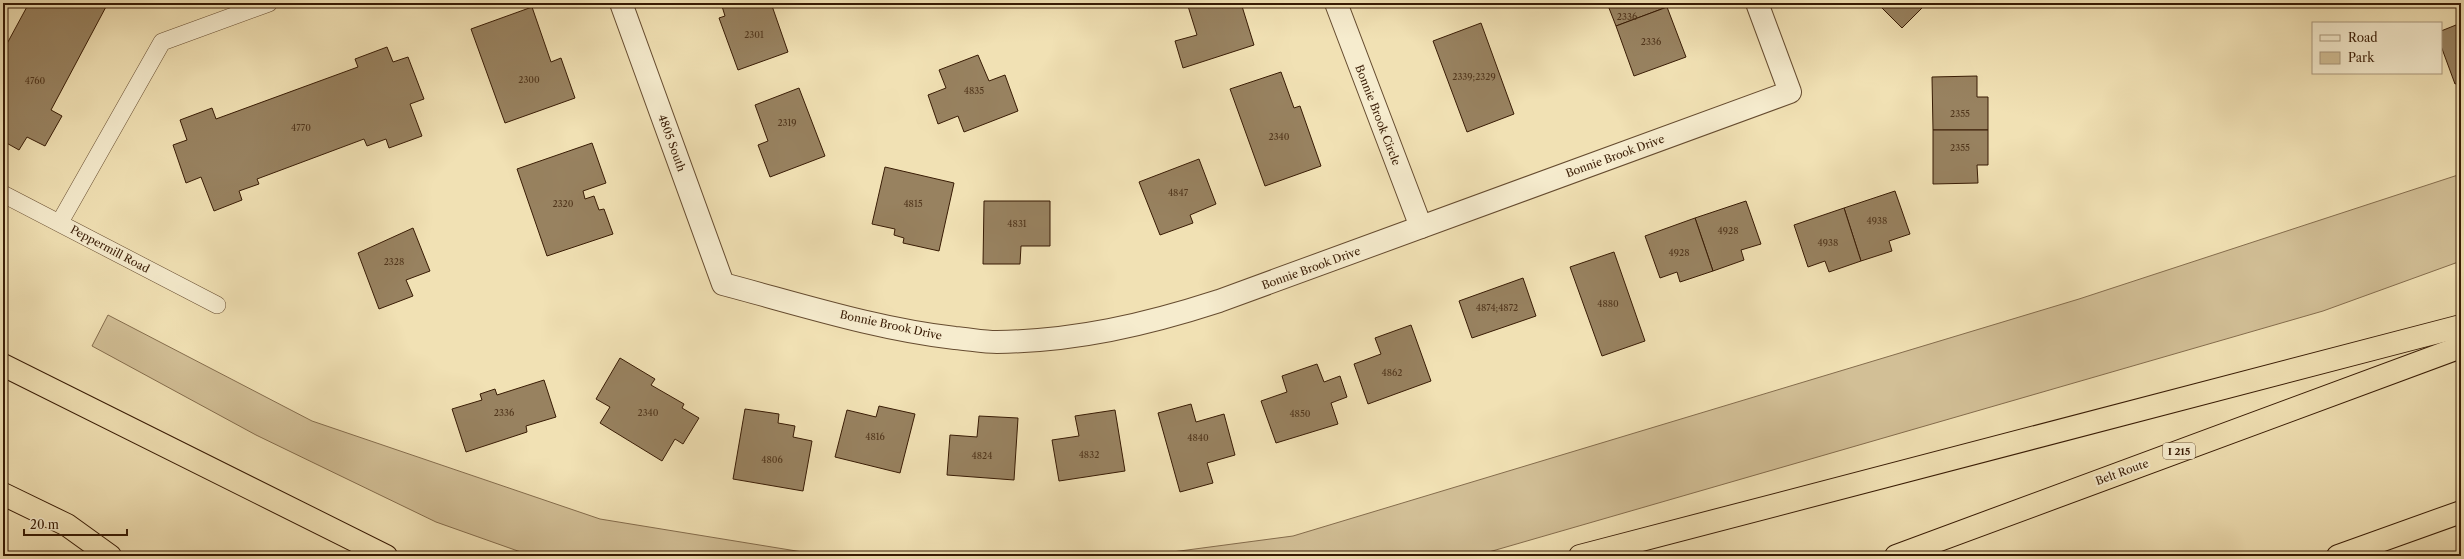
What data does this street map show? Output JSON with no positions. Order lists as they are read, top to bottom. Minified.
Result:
{"streets":{"highway":["I 215","Belt Route"],"street":["Bonnie Brook Circle","4805 South","Bonnie Brook Drive"],"lane":["Peppermill Road"]},"crossings":[["Bonnie Brook Circle","Bonnie Brook Drive"],["4805 South","Bonnie Brook Drive"]],"house_numbers":["2336","2301","2336","2339;2329","2300","4760","4835","2355","2319","4770","2340","2355","4847","2320","4815","4938","4831","4928","4938","4928","2328","4880","4874;4872","4862","2336","2340","4850","4816","4840","4832","4824","4806"],"legend":["Road","Park"],"scale_bar":"20 m"}
